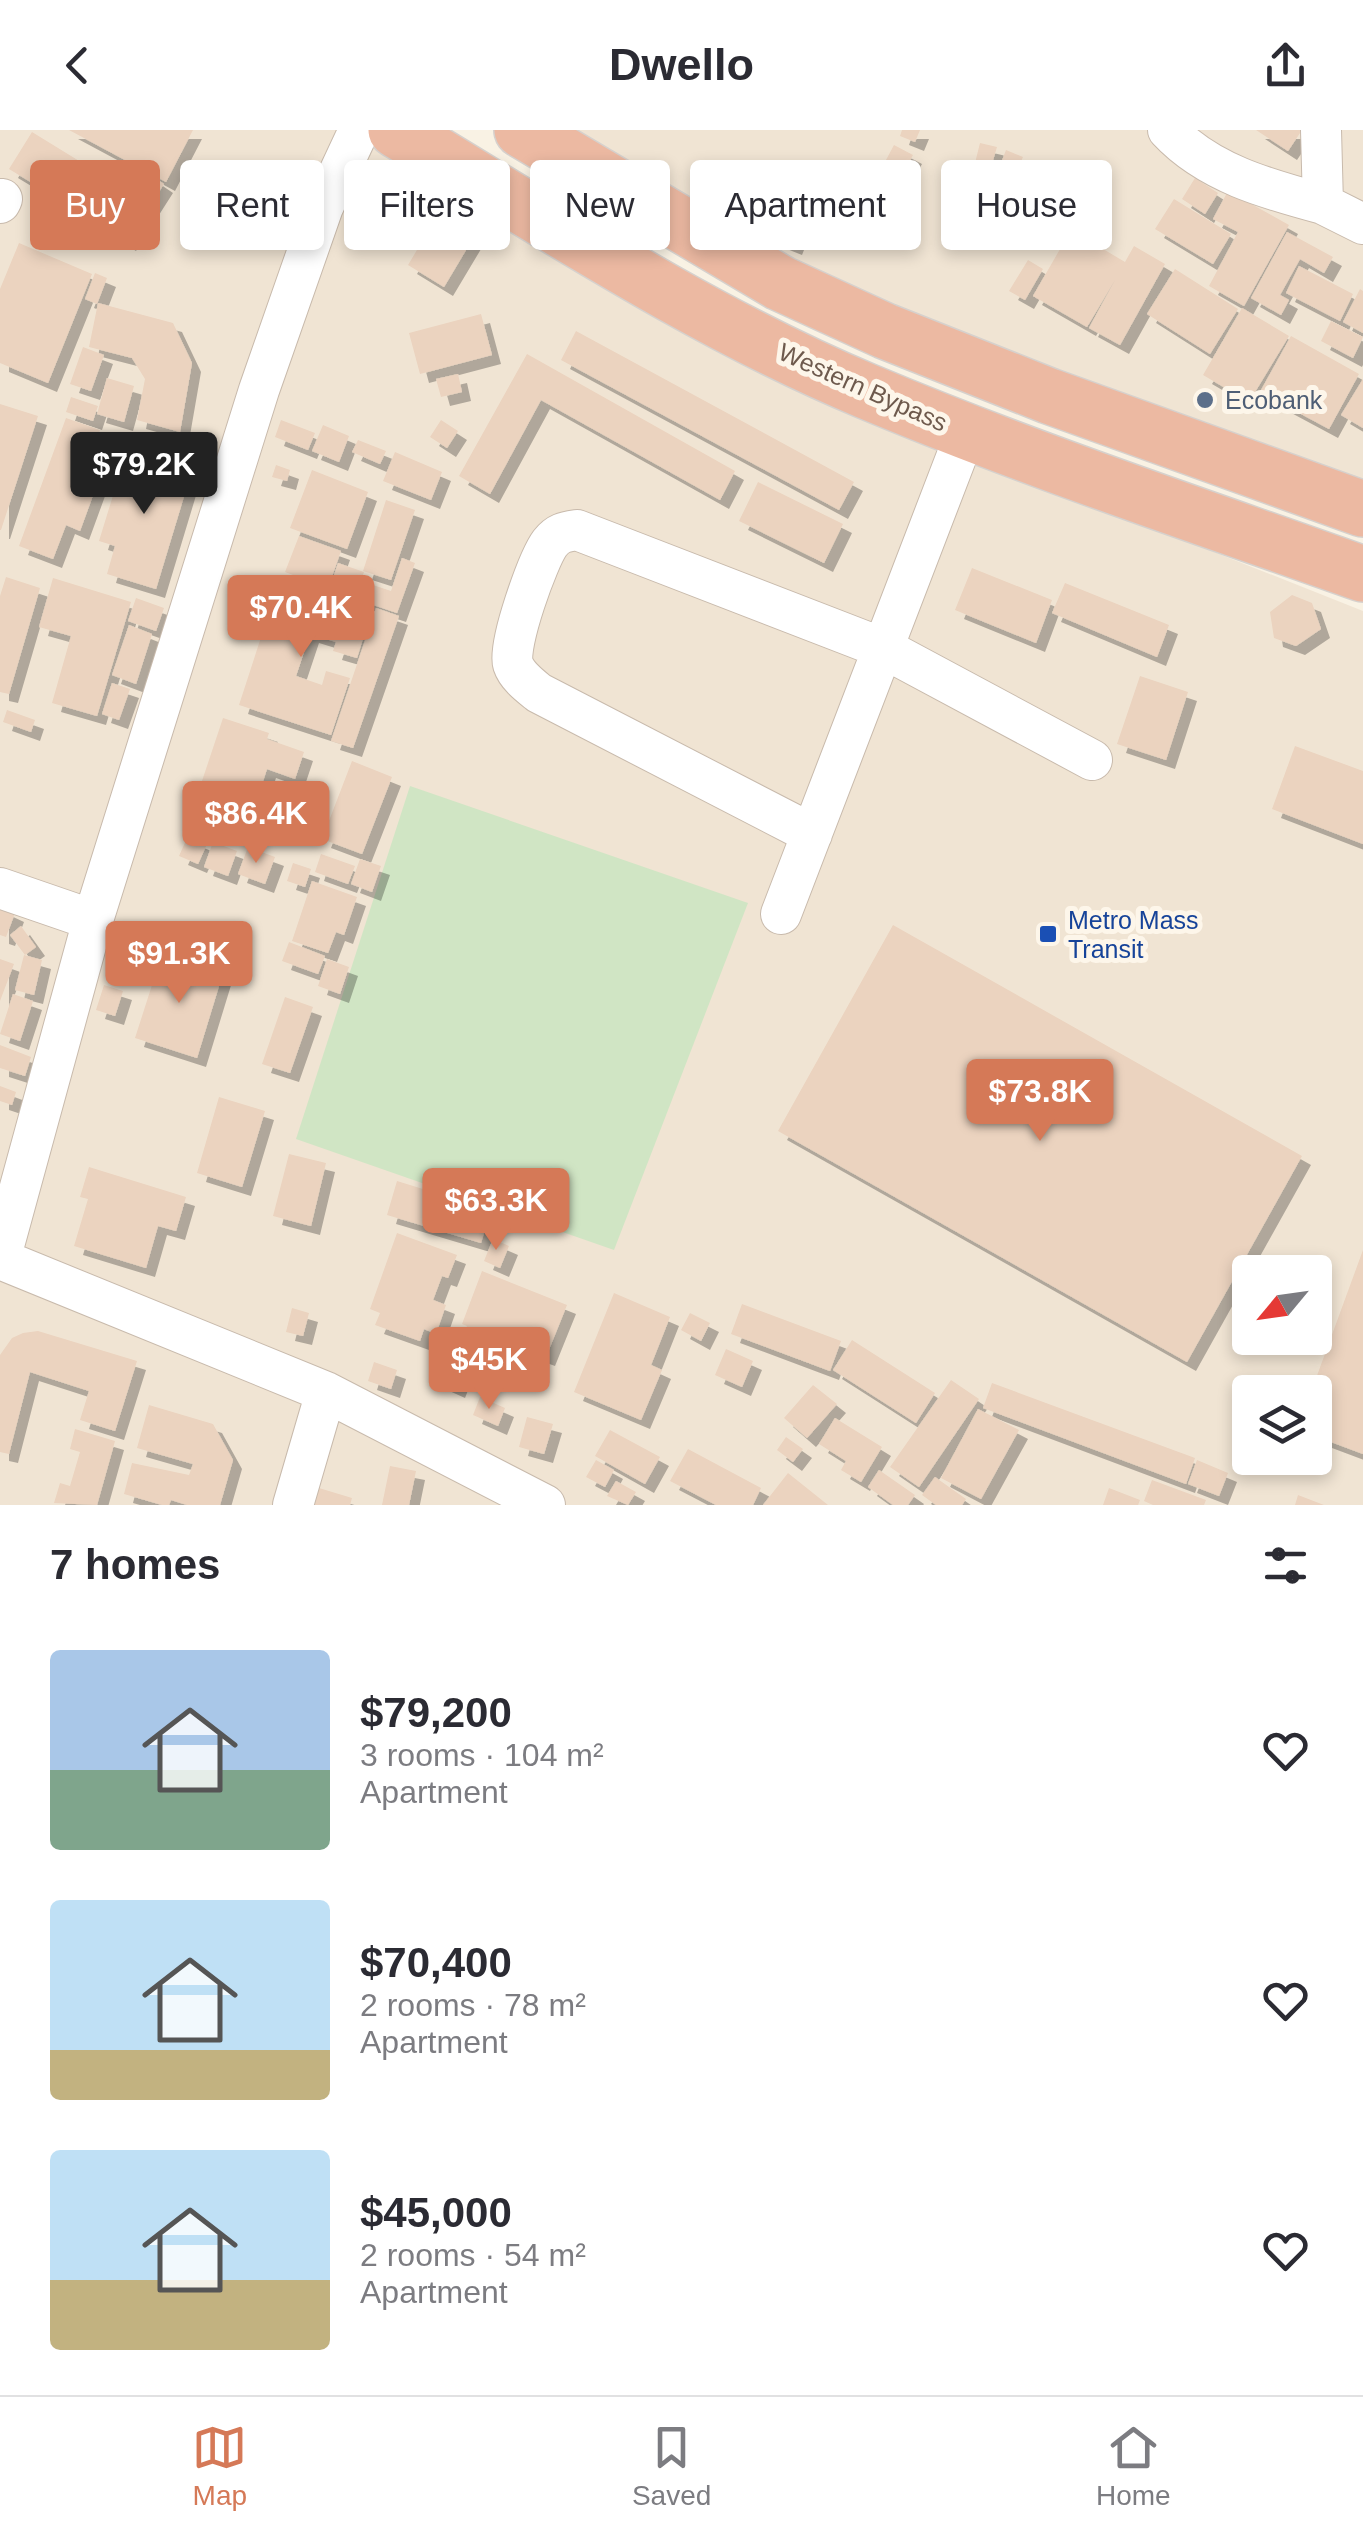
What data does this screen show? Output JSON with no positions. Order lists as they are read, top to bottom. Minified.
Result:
{"streets":{"highway":["Western Bypass"]},"places":{"other":["Ecobank"],"transit":["Metro Mass Transit"]},"north":"bottom left","page":{"header":"Dwello","chip":["Buy","Rent","Filters","New","Apartment","House"],"price":["$79.2K","$70.4K","$86.4K","$91.3K","$73.8K","$63.3K","$45K"],"heading":"7 homes","list":[{"name":"$79,200","note":"3 rooms · 104 m² · Apartment"},{"name":"$70,400","note":"2 rooms · 78 m² · Apartment"},{"name":"$45,000","note":"2 rooms · 54 m² · Apartment"}],"tabs":["Map","Saved","Home"]}}
